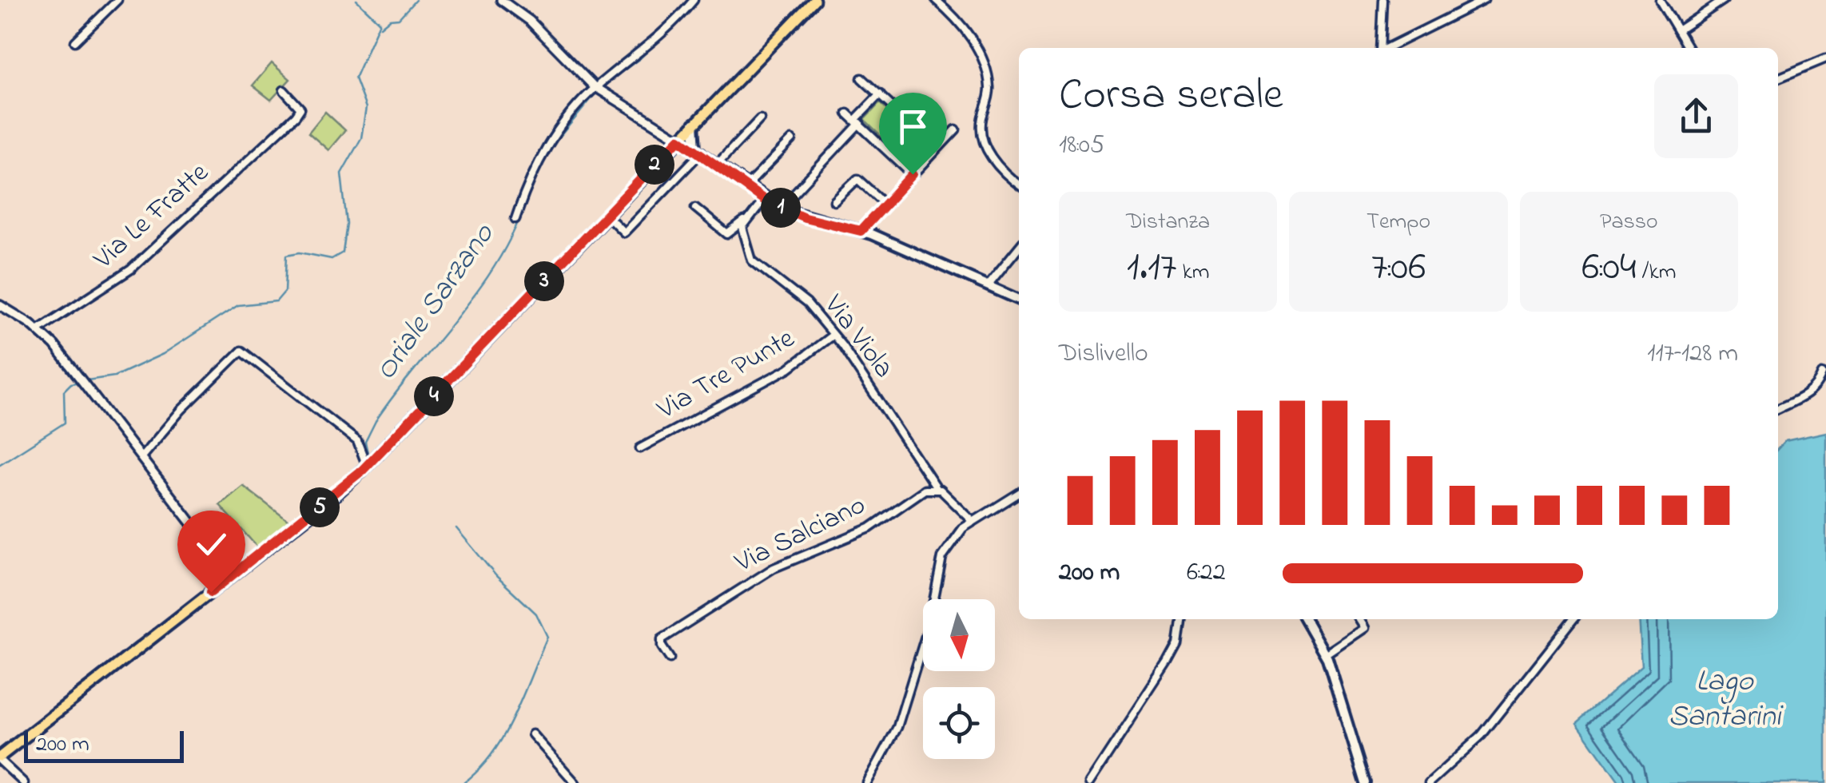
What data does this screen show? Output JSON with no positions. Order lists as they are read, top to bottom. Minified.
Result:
{"streets":{"street":["Via Le Fratte","Via Viola","Via Tre Punte","Via Salciano"]},"crossings":[["Via Viola","Via Tre Punte"],["Via Viola","Via Salciano"]],"water":["Oriale Sarzano","Lago Santarini"],"scale_bar":"200 m","north":"bottom","page":{"heading":["Corsa serale","18:05"],"pins":["2","1","3","4","5"],"stats":[["Distanza","1.17 km"],["Tempo","7:06"],["Passo","6:04 /km"]],"chart":["Dislivello","117–128 m"],"list":[{"name":"200 m","note":"6:22"}],"scale":"200 m"}}
